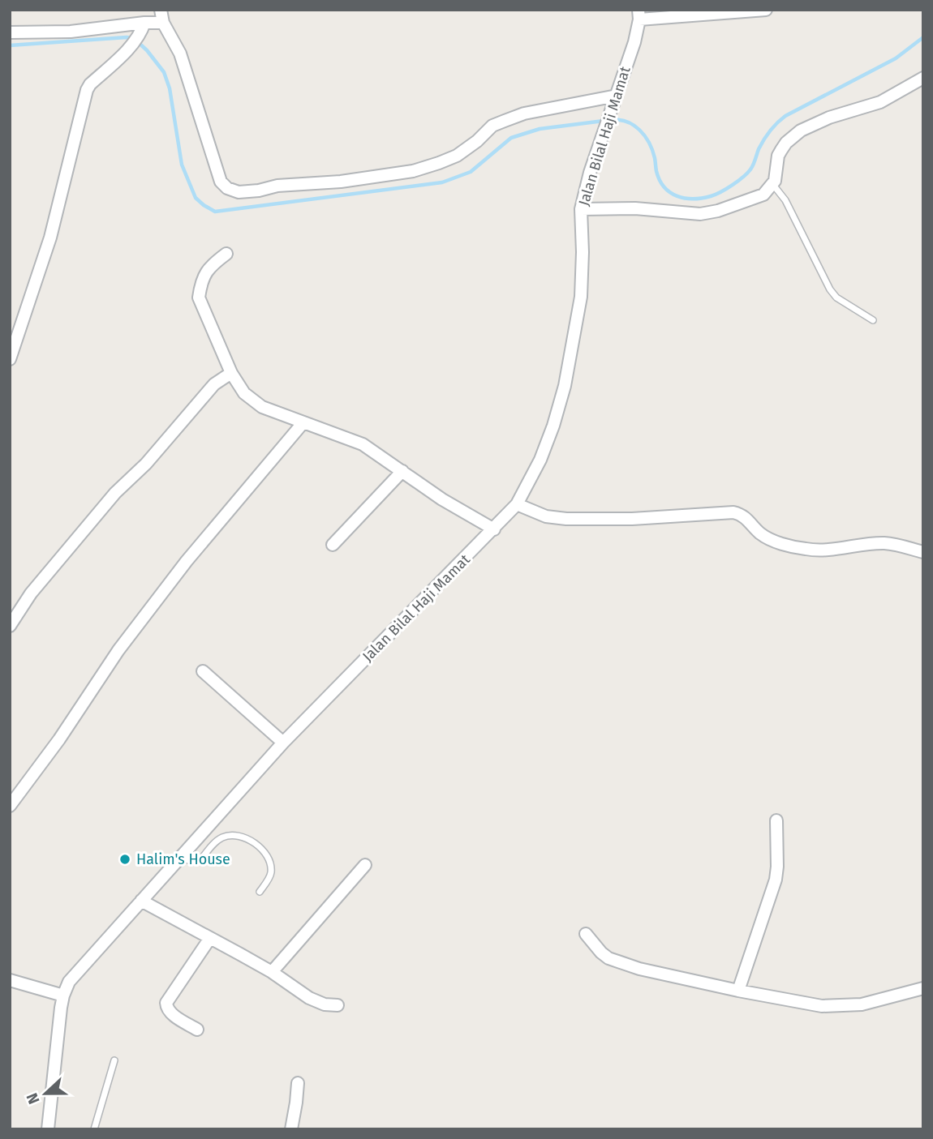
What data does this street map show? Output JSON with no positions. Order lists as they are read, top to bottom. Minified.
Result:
{"streets":{"street":["Jalan Bilal Haji Mamat"]},"places":["Halim's House"],"north":"left"}
